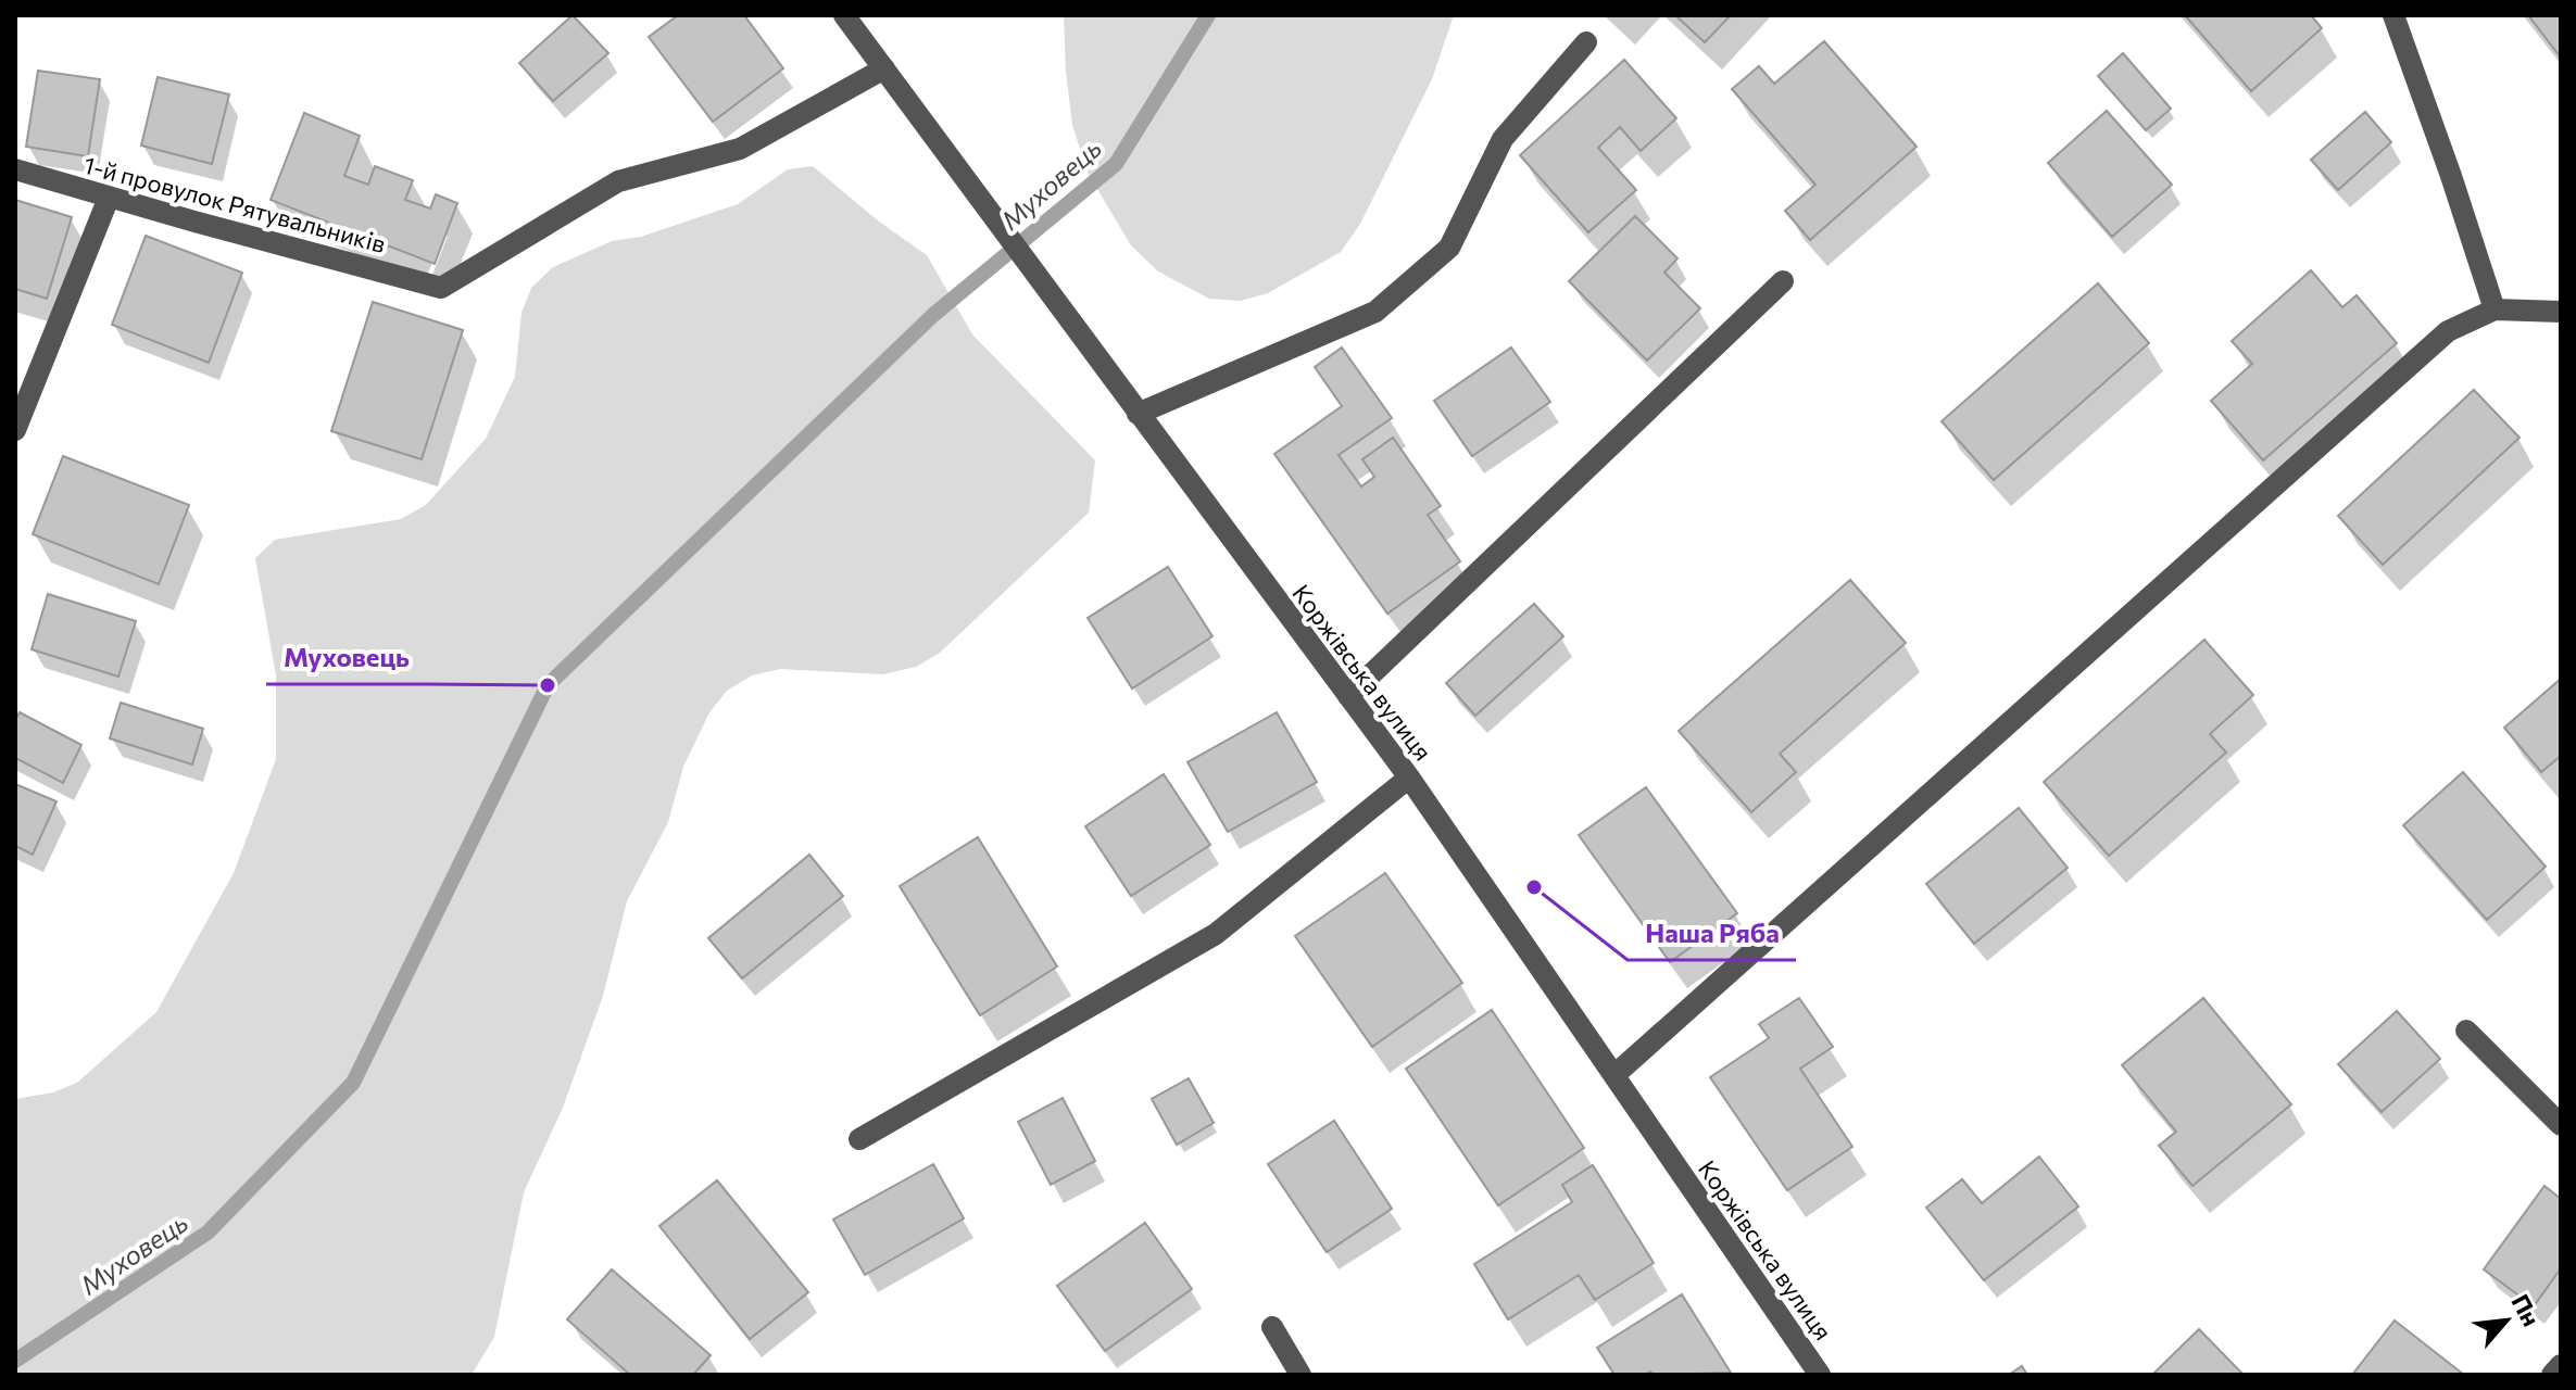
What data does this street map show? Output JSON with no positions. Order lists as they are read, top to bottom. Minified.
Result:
{"streets":{"street":["1-й провулок Рятувальників","Коржівська вулиця"]},"crossings":[["1-й провулок Рятувальників","Коржівська вулиця"]],"water":["Муховець"],"places":["Муховець","Наша Ряба"],"north":"top right"}
